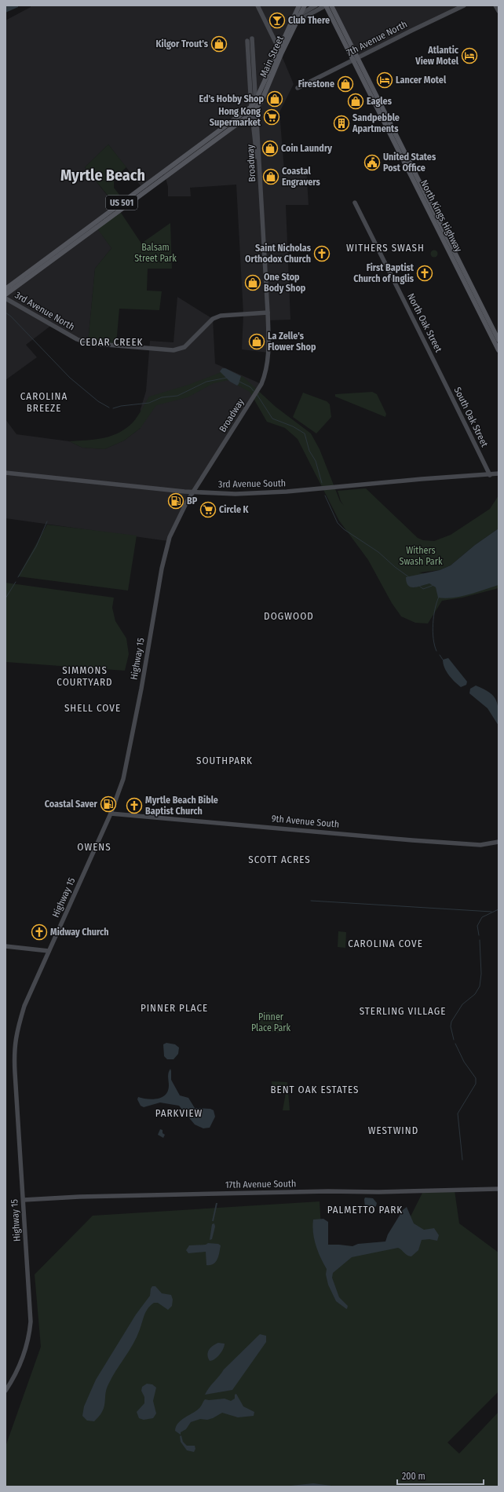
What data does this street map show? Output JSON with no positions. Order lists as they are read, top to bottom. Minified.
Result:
{"streets":{"main road":["7th Avenue North","Main Street","Broadway","US 501","North Kings Highway","3rd Avenue North","North Oak Street","South Oak Street","3rd Avenue South","Highway 15","9th Avenue South","17th Avenue South"]},"crossings":[["7th Avenue North","North Kings Highway"],["Main Street","Broadway"],["Main Street","US 501"],["Broadway","US 501"],["Broadway","3rd Avenue North"],["Broadway","3rd Avenue South"],["Broadway","Highway 15"],["North Oak Street","South Oak Street"],["South Oak Street","3rd Avenue South"],["3rd Avenue South","Highway 15"],["Highway 15","9th Avenue South"],["Highway 15","17th Avenue South"]],"districts":["Myrtle Beach","WITHERS SWASH","CEDAR CREEK","CAROLINA BREEZE","DOGWOOD","SIMMONS COURTYARD","SHELL COVE","SOUTHPARK","OWENS","SCOTT ACRES","CAROLINA COVE","PINNER PLACE","STERLING VILLAGE","BENT OAK ESTATES","PARKVIEW","WESTWIND","PALMETTO PARK"],"parks":["Balsam Street Park","Withers Swash Park","Pinner Place Park"],"places":{"bar":["Club There"],"shop":["Kilgor Trout's","Firestone","Ed's Hobby Shop","Eagles","Coin Laundry","Coastal Engravers","One Stop Body Shop","La Zelle's Flower Shop"],"hotel":["Atlantic View Motel","Lancer Motel"],"supermarket":["Hong Kong Supermarket","Circle K"],"building":["Sandpebble Apartments"],"public building":["United States Post Office"],"church":["Saint Nicholas Orthodox Church","First Baptist Church of Inglis","Myrtle Beach Bible Baptist Church","Midway Church"],"fuel station":["BP","Coastal Saver"]},"scale_bar":"200 m"}
